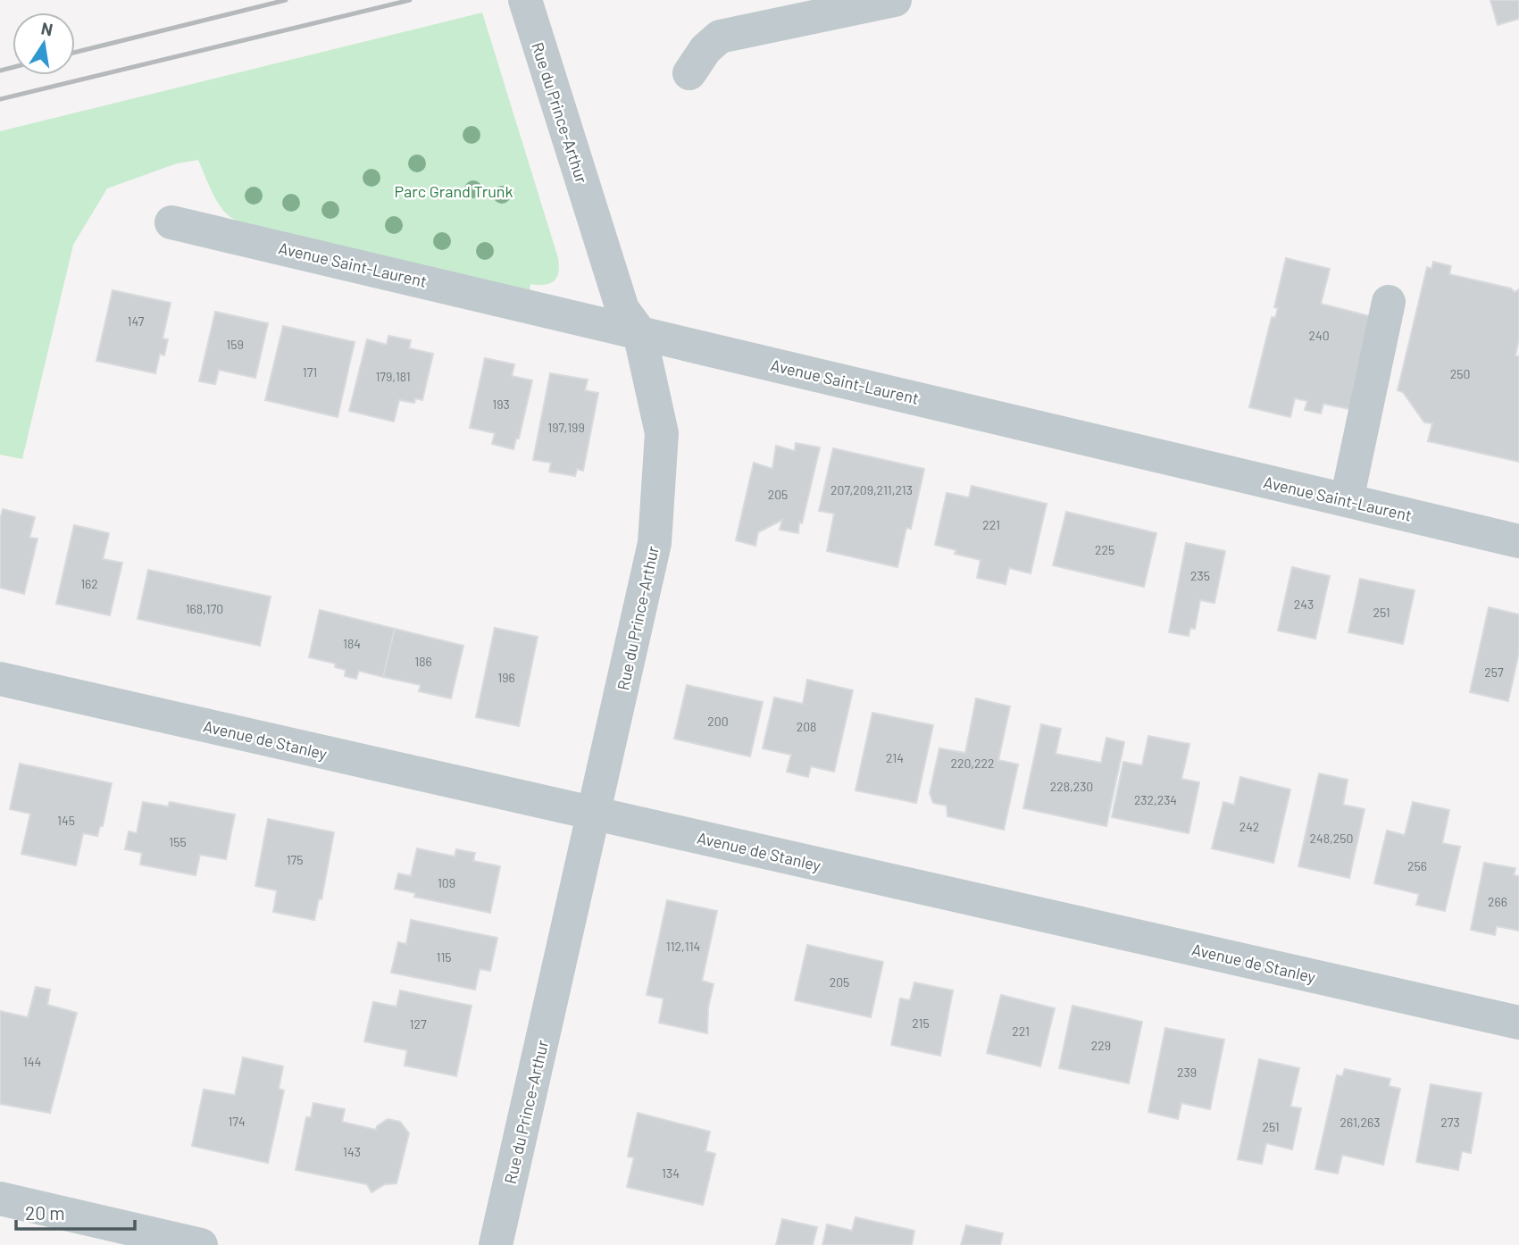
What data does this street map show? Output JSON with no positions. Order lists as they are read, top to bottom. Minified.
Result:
{"streets":{"street":["Rue du Prince-Arthur","Avenue Saint-Laurent","Avenue de Stanley"]},"crossings":[["Rue du Prince-Arthur","Avenue Saint-Laurent"],["Rue du Prince-Arthur","Avenue de Stanley"]],"parks":["Parc Grand Trunk"],"house_numbers":["147","240","159","171","250","179,181","193","197,199","207,209,211,213","205","221","225","235","162","243","168,170","251","184","186","257","196","200","208","214","220,222","228,230","232,234","145","242","248,250","155","175","256","109","266","112,114","115","205","215","127","221","229","144","239","174","261,263","273","251","143","134"],"scale_bar":"20 m","north":"top"}
